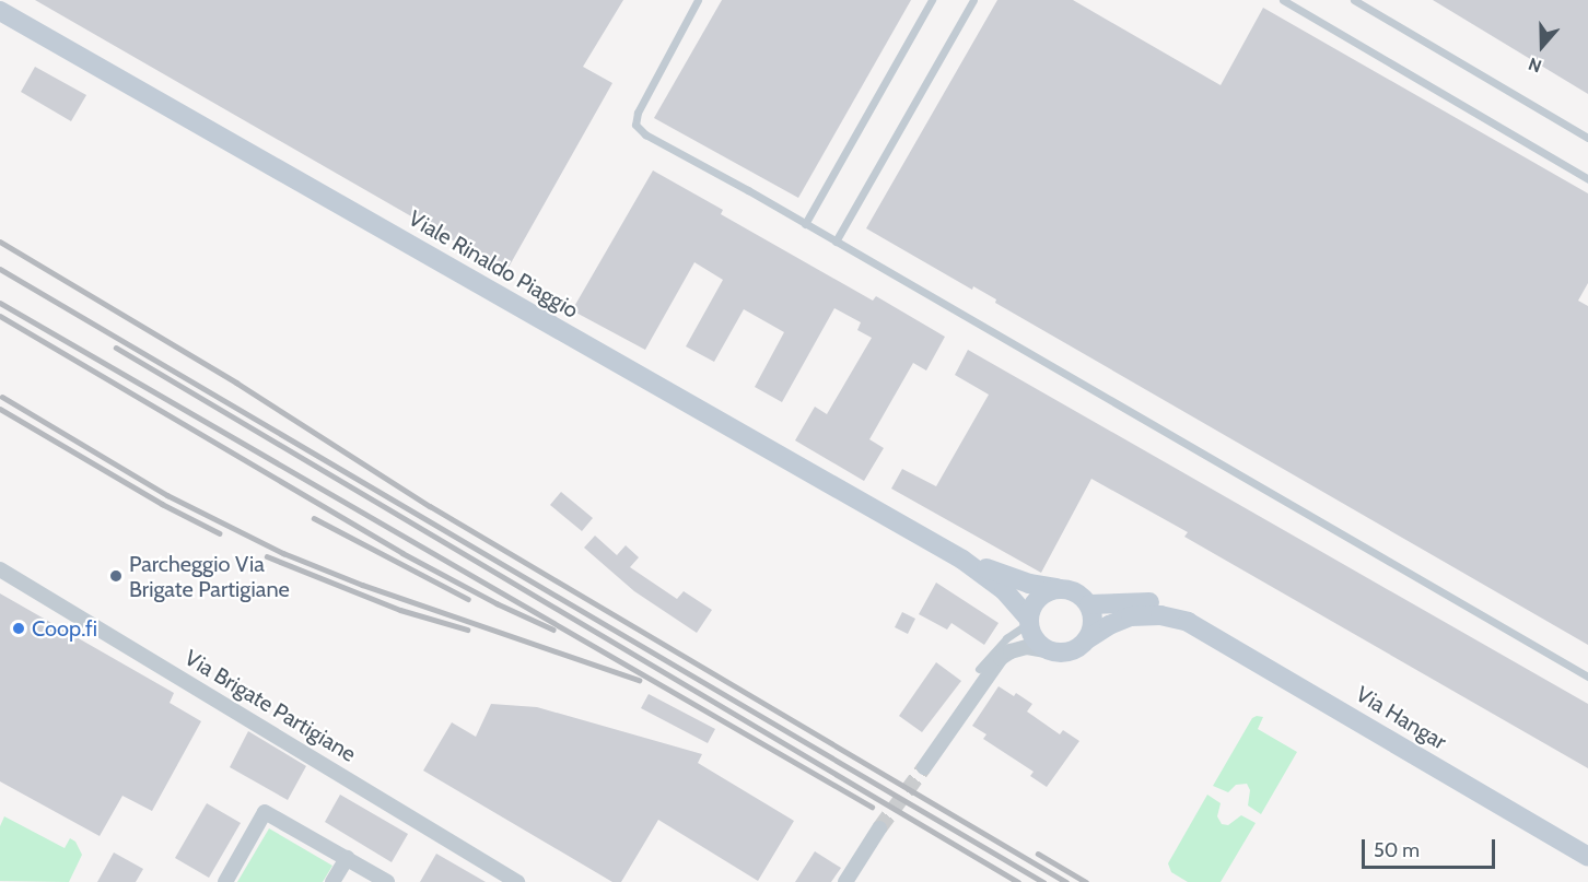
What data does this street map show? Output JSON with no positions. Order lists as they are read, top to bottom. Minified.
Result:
{"streets":{"street":["Viale Rinaldo Piaggio","Via Brigate Partigiane","Via Hangar"]},"crossings":[["Viale Rinaldo Piaggio","Via Hangar"]],"places":["Parcheggio Via Brigate Partigiane","Coop.fi"],"scale_bar":"50 m","north":"bottom"}
